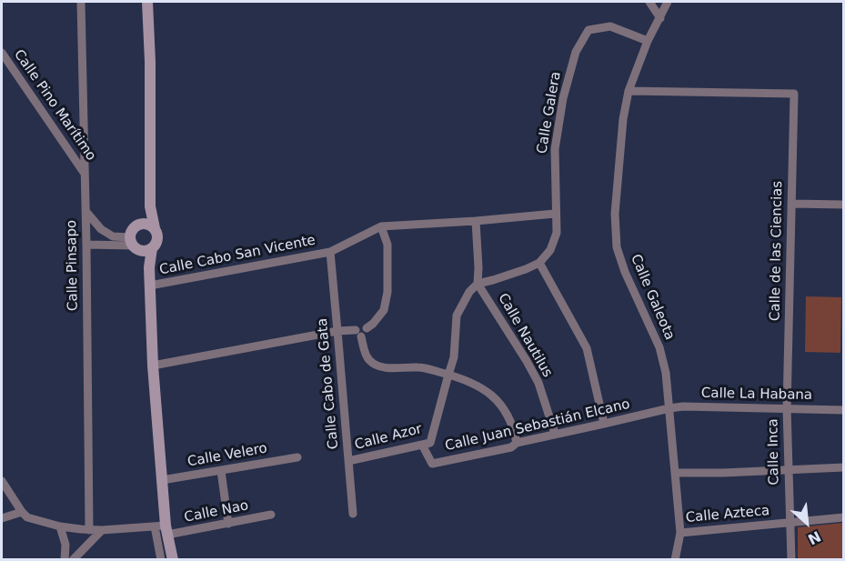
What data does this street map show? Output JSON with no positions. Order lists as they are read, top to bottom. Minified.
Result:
{"streets":{"street":["Calle Pino Marítimo","Calle Galera","Calle de las Ciencias","Calle Cabo San Vicente","Calle Pinsapo","Calle Galeota","Calle Nautilus","Calle Cabo de Gata","Calle La Habana","Calle Juan Sebastián Elcano","Calle Azor","Calle Inca","Calle Velero","Calle Nao","Calle Azteca"]},"crossings":[["Calle Pino Marítimo","Calle Pinsapo"],["Calle Galera","Calle Galeota"],["Calle de las Ciencias","Calle Galeota"],["Calle de las Ciencias","Calle La Habana"],["Calle de las Ciencias","Calle Inca"],["Calle Cabo San Vicente","Calle Cabo de Gata"],["Calle Pinsapo","Calle Nao"],["Calle Galeota","Calle La Habana"],["Calle Galeota","Calle Juan Sebastián Elcano"],["Calle Galeota","Calle Azteca"],["Calle Nautilus","Calle Juan Sebastián Elcano"],["Calle Cabo de Gata","Calle Azor"],["Calle La Habana","Calle Juan Sebastián Elcano"],["Calle La Habana","Calle Inca"],["Calle Juan Sebastián Elcano","Calle Azor"],["Calle Inca","Calle Azteca"]],"north":"bottom right"}
